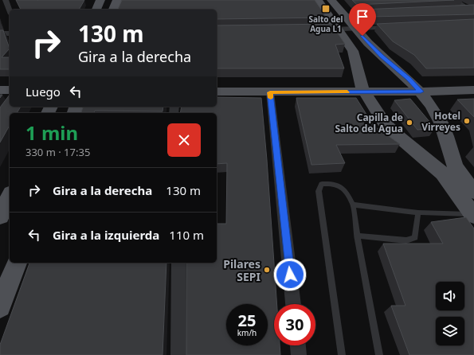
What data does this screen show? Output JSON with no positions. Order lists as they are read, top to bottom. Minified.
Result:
{"places":{"transit":["Salto del Agua L1"],"other":["Hotel Virreyes","Capilla de Salto del Agua","Pilares SEPI"]},"page":{"turn":["130 m","Gira a la derecha"],"then":"Luego","heading":["1 min","330 m · 17:35"],"list":[{"name":"Gira a la derecha","value":"130 m"},{"name":"Gira a la izquierda","value":"110 m"}],"speed":"25 km/h","limit":"30"}}
